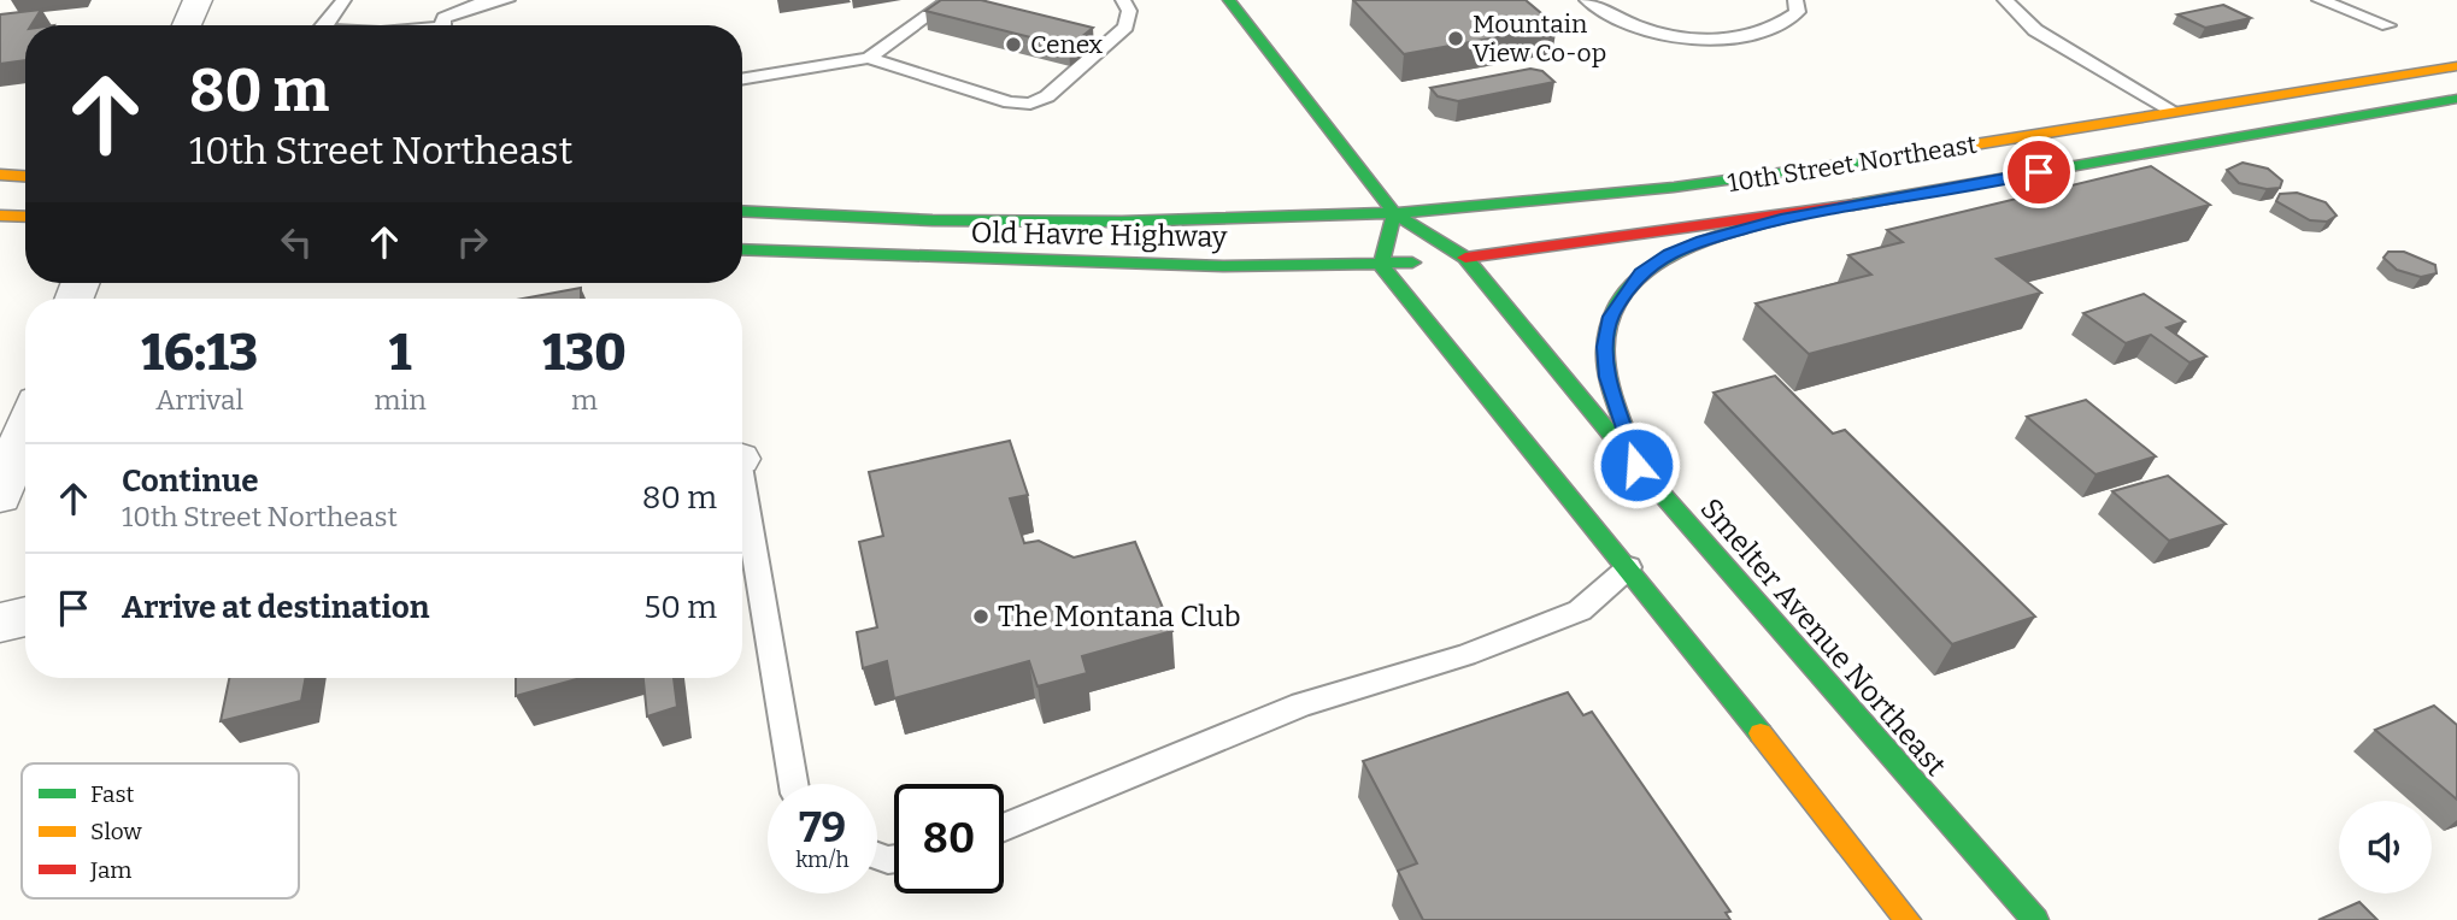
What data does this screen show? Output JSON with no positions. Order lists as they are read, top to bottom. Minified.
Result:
{"streets":{"main road":["10th Street Northeast","Old Havre Highway","Smelter Avenue Northeast"]},"crossings":[["10th Street Northeast","Old Havre Highway"],["10th Street Northeast","Smelter Avenue Northeast"],["Old Havre Highway","Smelter Avenue Northeast"]],"places":["Mountain View Co-op","Cenex","The Montana Club"],"legend":["Fast","Slow","Jam"],"page":{"turn":["80 m","10th Street Northeast"],"eta":["16:13","Arrival","1","min","130","m"],"list":[{"name":"Continue","note":"10th Street Northeast","value":"80 m"},{"name":"Arrive at destination","value":"50 m"}],"speed":"79 km/h","limit":"80"}}
